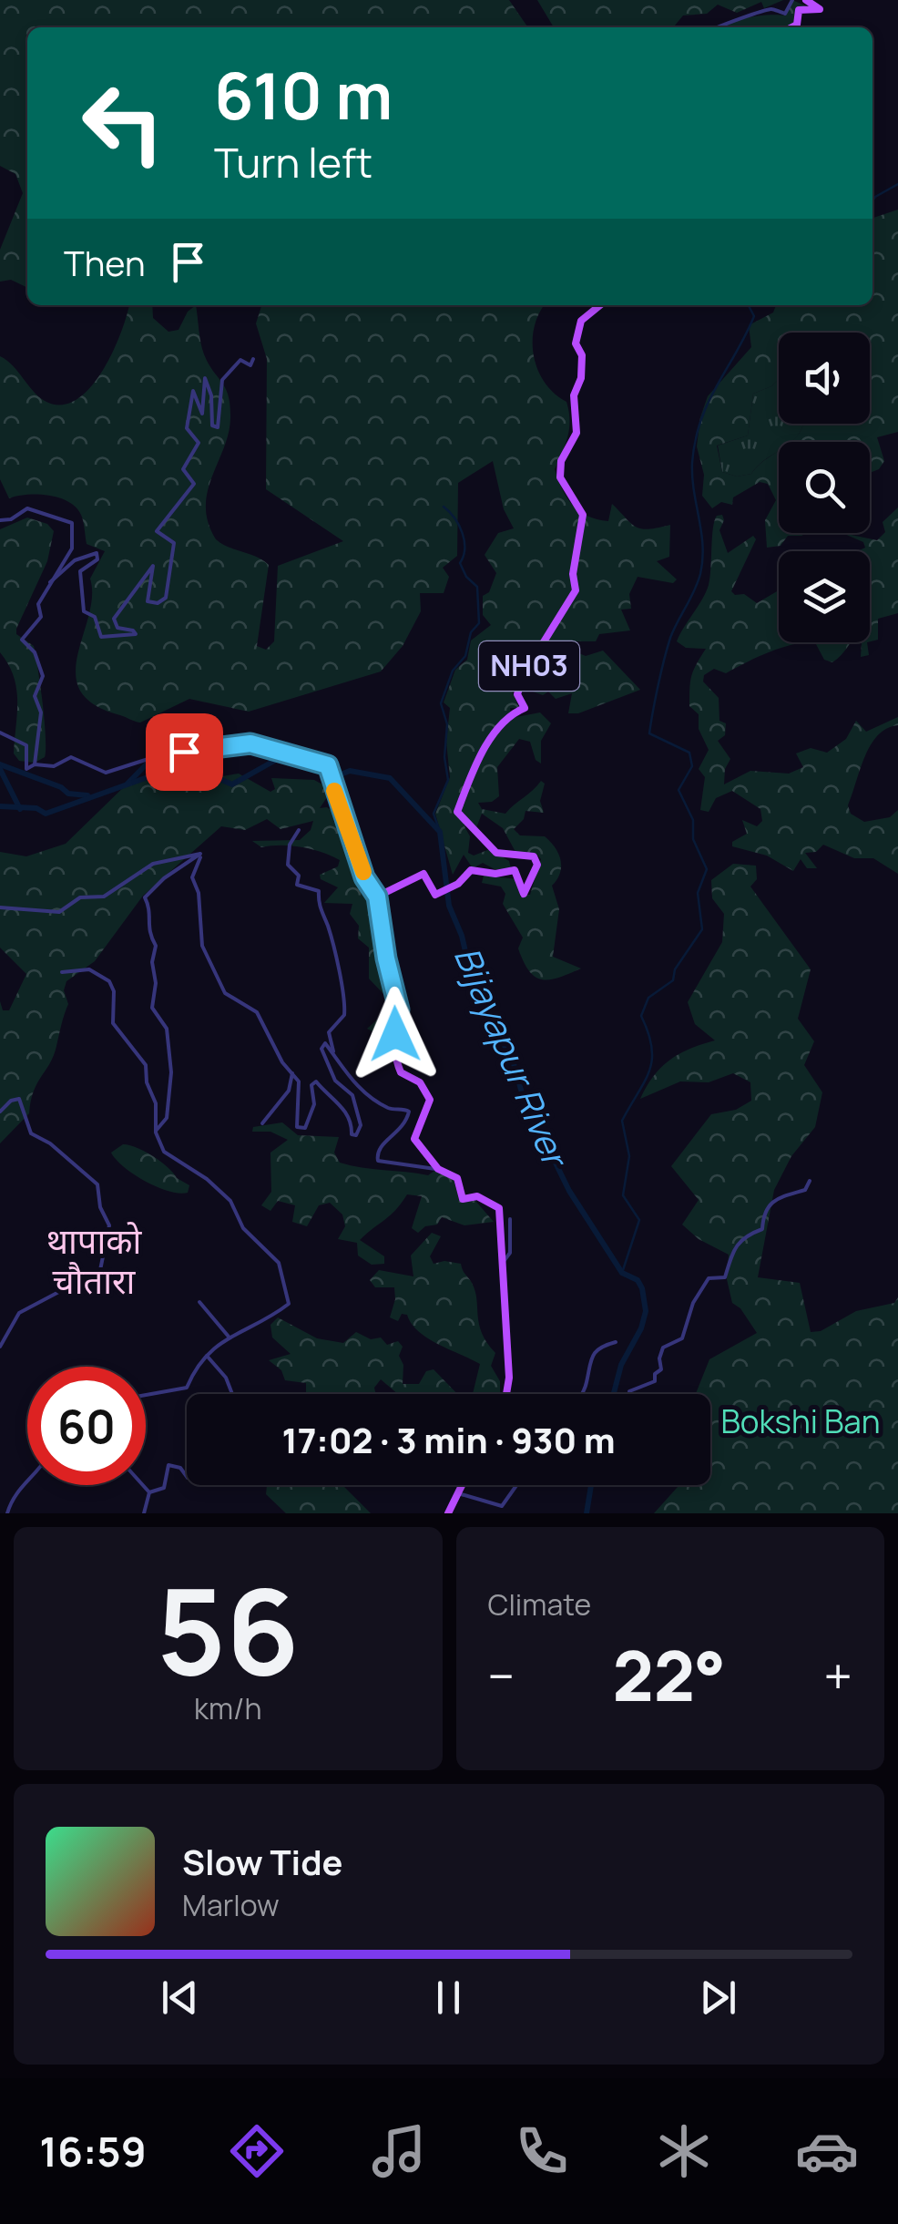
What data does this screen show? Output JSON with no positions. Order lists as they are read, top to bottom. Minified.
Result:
{"streets":{"main road":["NH03"]},"districts":["थापाको चौतारा"],"water":["Bijayapur River"],"parks":["Bokshi Ban"],"page":{"turn":["610 m","Turn left"],"then":"Then","limit":"60","trip":"17:02 · 3 min · 930 m","tile":[["56","km/h"],"Climate"],"heat":["−","22°","+"],"song":["Slow Tide","Marlow"],"tabs":"16:59"}}
